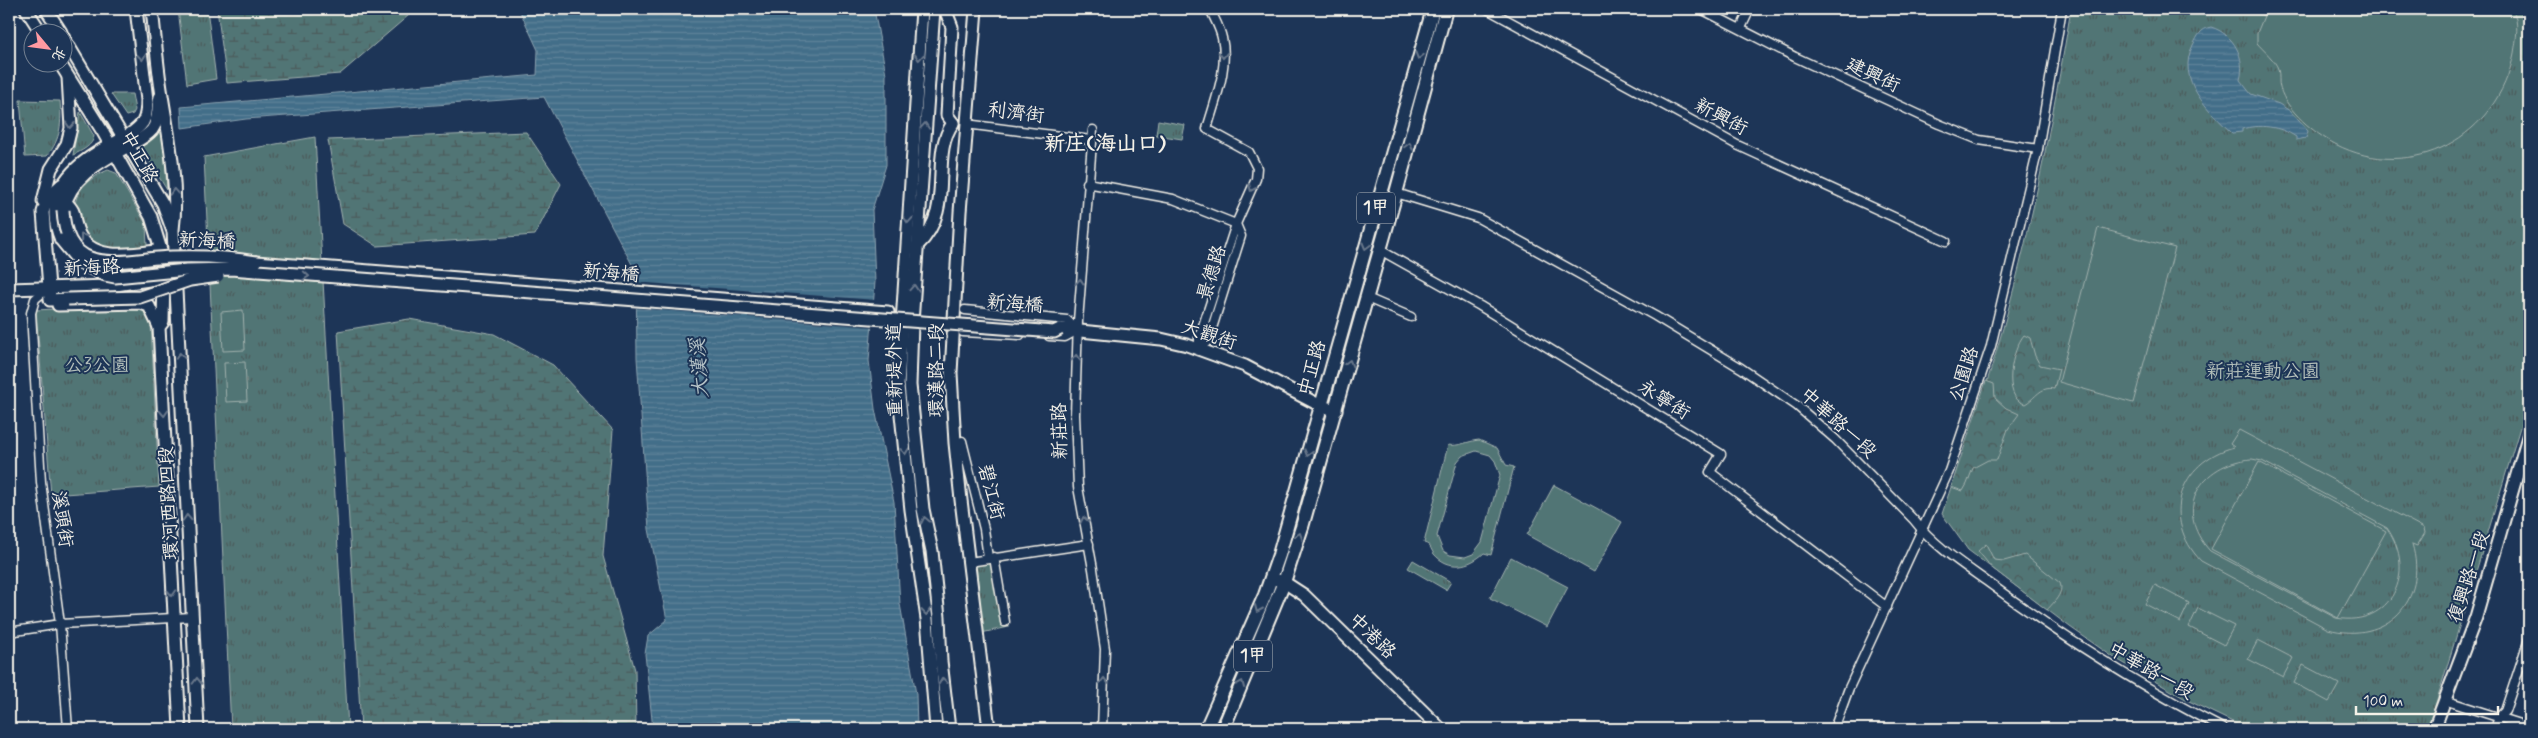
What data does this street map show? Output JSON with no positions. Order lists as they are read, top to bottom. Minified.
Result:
{"streets":{"main road":["中正路","1甲"],"street":["建興街","利濟街","新興街","新海橋","新海路","景德路","大觀街","重新堤外道","環漢路二段","公園路","永寧街","中華路一段","新莊路","碧江街","環河西路四段","溪頭街","復興路一段","中港路"]},"crossings":[["建興街","公園路"],["利濟街","環漢路二段"],["利濟街","新莊路"],["中正路","新海路"],["中正路","大觀街"],["中正路","永寧街"],["中正路","中華路一段"],["中正路","環河西路四段"],["中正路","中港路"],["新海橋","大觀街"],["新海路","環河西路四段"],["新海路","溪頭街"],["景德路","大觀街"],["大觀街","新莊路"],["環漢路二段","碧江街"],["公園路","永寧街"],["公園路","中華路一段"]],"one_way":["景德路","新莊路"],"districts":["新庄(海山口)"],"water":["大漢溪"],"parks":["公3公園","新莊運動公園"],"scale_bar":"100 m","north":"bottom right"}
